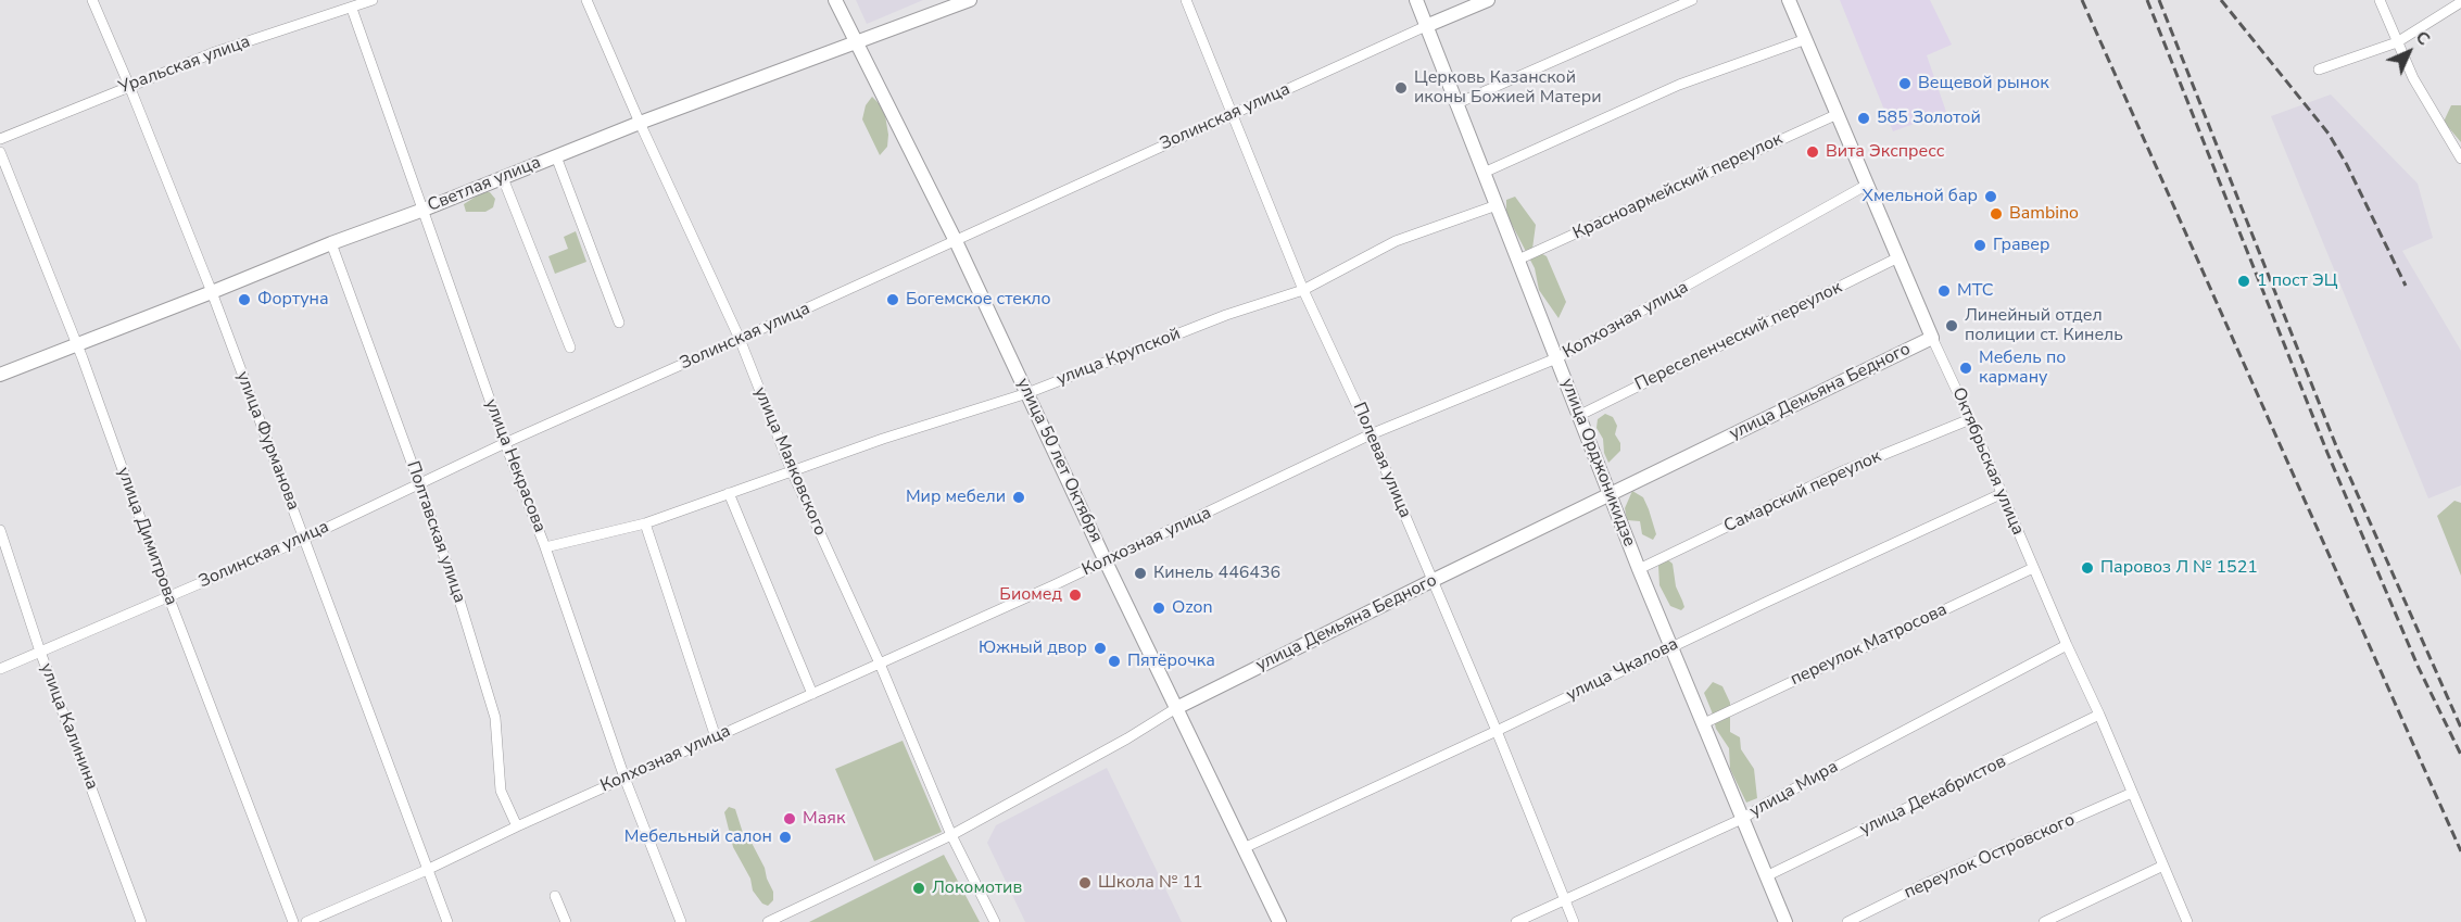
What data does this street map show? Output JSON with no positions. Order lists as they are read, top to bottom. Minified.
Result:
{"streets":{"main road":["Золинская улица","Светлая улица","улица Демьяна Бедного","улица 50 лет Октября","Октябрьская улица","улица Орджоникидзе"],"street":["Уральская улица","Красноармейский переулок","Колхозная улица","Переселенческий переулок","улица Крупской","улица Фурманова","Полевая улица","улица Маяковского","улица Некрасова","Самарский переулок","Полтавская улица","улица Димитрова","переулок Матросова","улица Чкалова","улица Калинина","улица Мира","улица Декабристов","переулок Островского"]},"crossings":[["Уральская улица","улица Фурманова"],["Уральская улица","улица Некрасова"],["Золинская улица","улица Фурманова"],["Золинская улица","улица 50 лет Октября"],["Золинская улица","Полевая улица"],["Золинская улица","улица Маяковского"],["Золинская улица","улица Орджоникидзе"],["Золинская улица","улица Некрасова"],["Золинская улица","Полтавская улица"],["Золинская улица","улица Димитрова"],["Золинская улица","улица Калинина"],["Светлая улица","улица Фурманова"],["Светлая улица","улица 50 лет Октября"],["Светлая улица","улица Маяковского"],["Светлая улица","улица Некрасова"],["Светлая улица","Полтавская улица"],["Светлая улица","улица Димитрова"],["Красноармейский переулок","Октябрьская улица"],["Красноармейский переулок","улица Орджоникидзе"],["Колхозная улица","улица Фурманова"],["Колхозная улица","улица 50 лет Октября"],["Колхозная улица","Полевая улица"],["Колхозная улица","улица Маяковского"],["Колхозная улица","Октябрьская улица"],["Колхозная улица","улица Орджоникидзе"],["Колхозная улица","улица Некрасова"],["Колхозная улица","Полтавская улица"],["Переселенческий переулок","Октябрьская улица"],["Переселенческий переулок","улица Орджоникидзе"],["улица Крупской","улица 50 лет Октября"],["улица Крупской","Полевая улица"],["улица Крупской","улица Маяковского"],["улица Крупской","улица Орджоникидзе"],["улица Крупской","улица Некрасова"],["улица Демьяна Бедного","улица 50 лет Октября"],["улица Демьяна Бедного","Полевая улица"],["улица Демьяна Бедного","улица Маяковского"],["улица Демьяна Бедного","Октябрьская улица"],["улица Демьяна Бедного","улица Орджоникидзе"],["улица 50 лет Октября","улица Чкалова"],["Полевая улица","улица Чкалова"],["Полевая улица","улица Мира"],["Октябрьская улица","Самарский переулок"],["Октябрьская улица","переулок Матросова"],["Октябрьская улица","улица Чкалова"],["Октябрьская улица","улица Мира"],["Октябрьская улица","улица Декабристов"],["Октябрьская улица","переулок Островского"],["улица Орджоникидзе","Самарский переулок"],["улица Орджоникидзе","переулок Матросова"],["улица Орджоникидзе","улица Чкалова"],["улица Орджоникидзе","улица Мира"],["улица Орджоникидзе","улица Декабристов"]],"places":["Вещевой рынок","Церковь Казанской иконы Божией Матери","585 Золотой","Вита Экспресс","Хмельной бар","Bambino","Гравер","1 пост ЭЦ","МТС","Фортуна","Богемское стекло","Линейный отдел полиции ст. Кинель","Мебель по карману","Мир мебели","Паровоз Л № 1521","Кинель 446436","Биомед","Ozon","Южный двор","Пятёрочка","Маяк","Мебельный салон","Школа № 11","Локомотив"],"north":"top right"}
